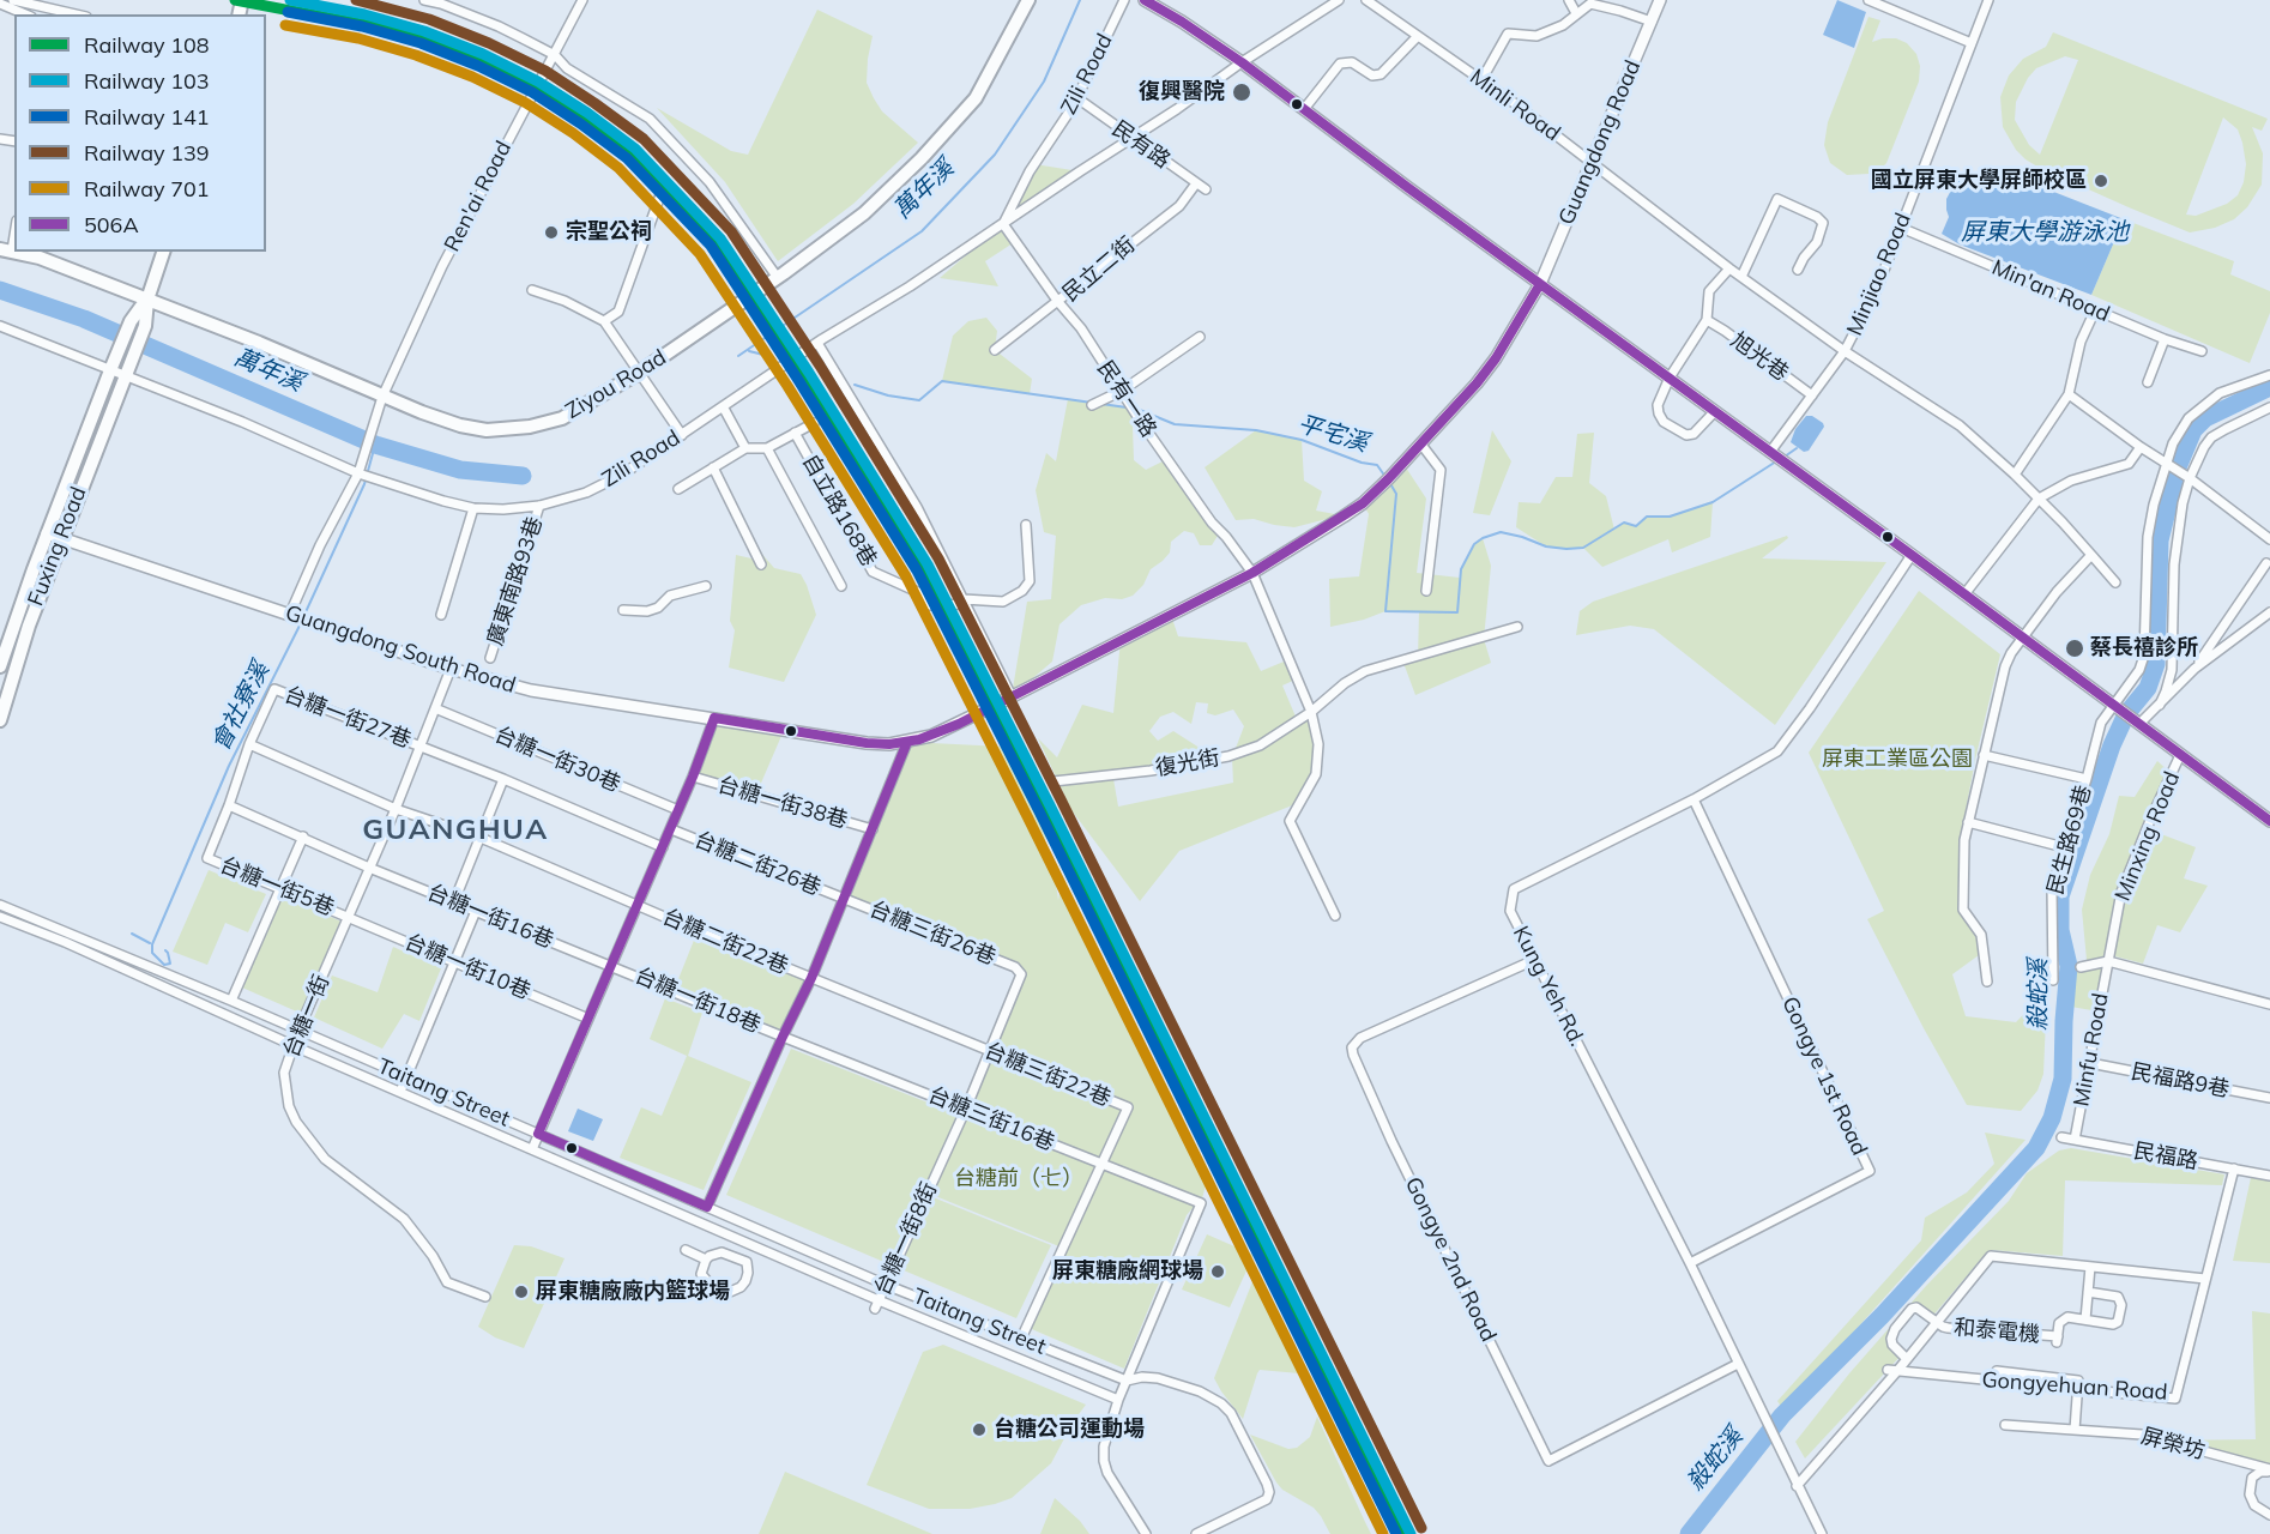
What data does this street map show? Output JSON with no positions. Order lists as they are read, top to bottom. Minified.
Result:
{"streets":{"main road":["Ziyou Road","Fuxing Road"],"street":["Zili Road","Minli Road","Guangdong Road","民有路","Ren'ai Road","民立二街","Minjiao Road","Min'an Road","旭光巷","民有一路","自立路168巷","廣東南路93巷","Guangdong South Road","台糖一街27巷","台糖一街30巷","復光街","台糖一街38巷","Minxing Road","民生路69巷","台糖二街26巷","台糖一街5巷","台糖一街16巷","台糖三街26巷","台糖二街22巷","台糖一街10巷","Kung Yeh Rd.","台糖一街18巷","台糖一街","Minfu Road","台糖三街22巷","Gongye 1st Road","民福路9巷","Taitang Street","台糖三街16巷","民福路","台糖一街8街","Gongye 2nd Road","和泰電機","Gongyehuan Road","屏榮坊"]},"crossings":[["Zili Road","民有路"],["Zili Road","Ren'ai Road"],["Zili Road","民有一路"],["Zili Road","Fuxing Road"],["Zili Road","廣東南路93巷"],["Minli Road","Guangdong Road"],["Minli Road","Minjiao Road"],["Guangdong Road","Guangdong South Road"],["民有路","民立二街"],["Ren'ai Road","Ziyou Road"],["Ren'ai Road","Guangdong South Road"],["民立二街","民有一路"],["Minjiao Road","Min'an Road"],["Minjiao Road","旭光巷"],["Ziyou Road","Fuxing Road"],["民有一路","Guangdong South Road"],["Fuxing Road","Guangdong South Road"],["Guangdong South Road","台糖一街"],["台糖一街27巷","台糖二街22巷"],["台糖一街27巷","台糖一街"],["台糖一街30巷","台糖一街"],["Minxing Road","Minfu Road"],["台糖二街26巷","台糖三街26巷"],["台糖一街5巷","台糖一街16巷"],["台糖一街5巷","台糖一街10巷"],["台糖一街5巷","台糖一街"],["台糖一街16巷","台糖一街18巷"],["台糖一街16巷","台糖一街"],["台糖三街26巷","台糖三街22巷"],["台糖三街26巷","台糖一街8街"],["台糖二街22巷","台糖一街"],["台糖二街22巷","台糖三街22巷"],["台糖一街10巷","台糖一街"],["Kung Yeh Rd.","Gongye 1st Road"],["Kung Yeh Rd.","Gongye 2nd Road"],["台糖一街18巷","台糖三街16巷"],["台糖一街","Taitang Street"],["Minfu Road","民福路9巷"],["Minfu Road","民福路"],["台糖三街22巷","Taitang Street"],["台糖三街22巷","台糖三街16巷"],["台糖三街22巷","台糖一街8街"],["Taitang Street","台糖三街16巷"],["Taitang Street","台糖一街8街"],["台糖三街16巷","台糖一街8街"],["民福路","Gongyehuan Road"]],"districts":["GUANGHUA"],"water":["萬年溪","屏東大學游泳池","平宅溪","會社寮溪","殺蛇溪"],"parks":["屏東工業區公園","台糖前（七）"],"places":["復興醫院","國立屏東大學屏師校區","宗聖公祠","蔡長禧診所","屏東糖廠網球場","屏東糖廠廠内籃球場","台糖公司運動場"],"lines":["rail line 108","rail line 103","rail line 139","transit line 506A","rail line 141","rail line 701"],"legend":["Railway 108","Railway 103","Railway 141","Railway 139","Railway 701","506A"]}
